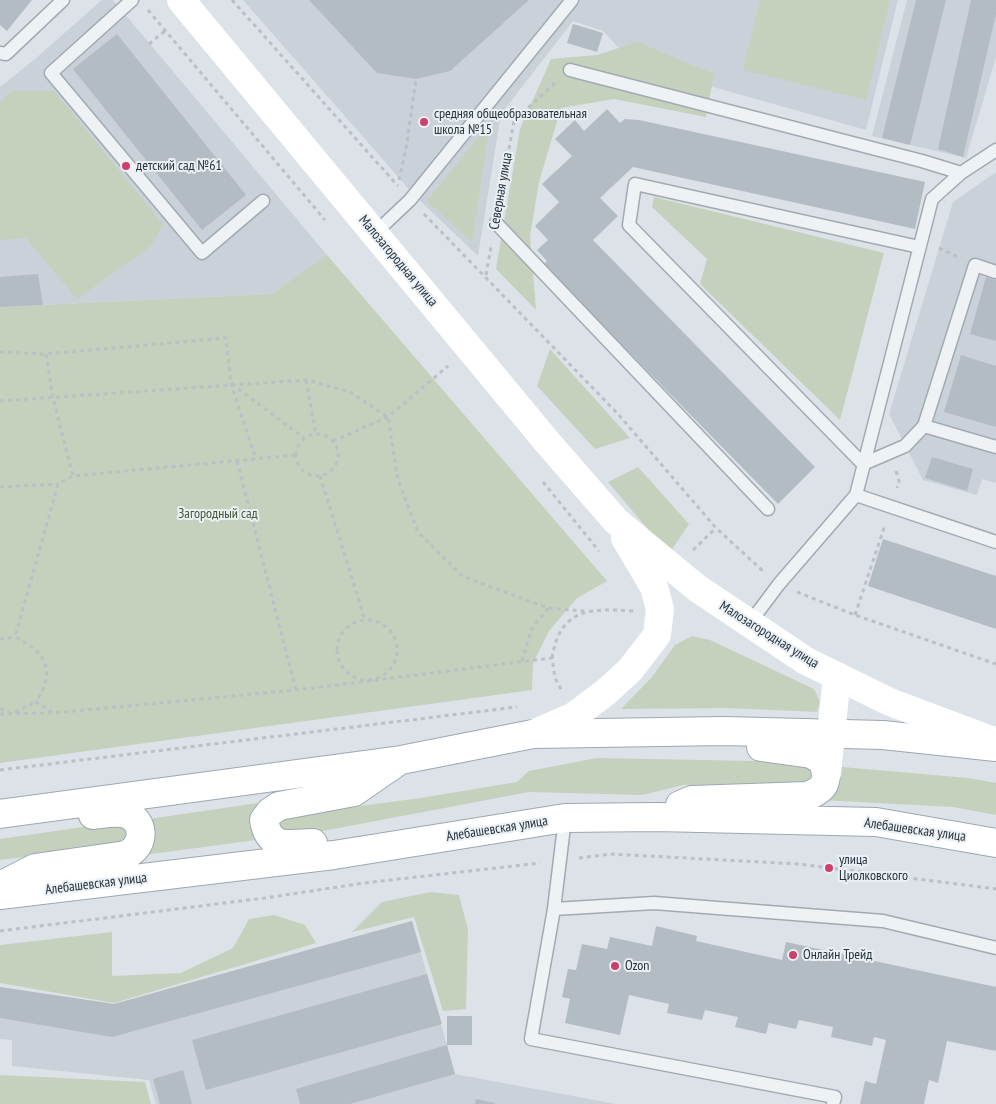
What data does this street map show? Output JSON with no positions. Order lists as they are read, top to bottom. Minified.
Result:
{"streets":{"main road":["Малозагородная улица","Алебашевская улица"],"path":["Северная улица"]},"parks":["Загородный сад"],"places":["средняя общеобразовательная школа №15","детский сад №61","улица Циолковского","Онлайн Трейд","Ozon"]}
